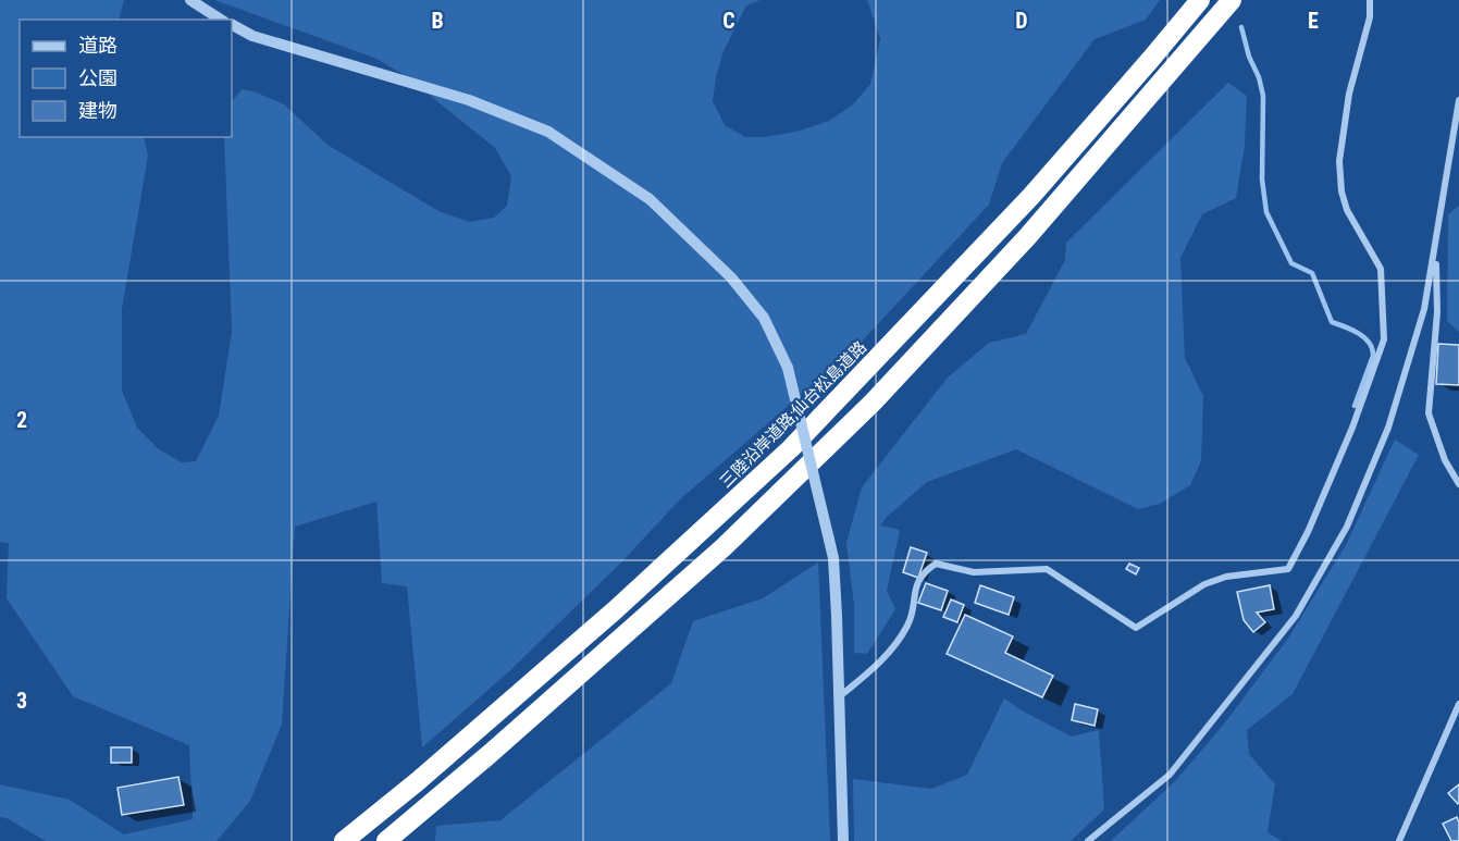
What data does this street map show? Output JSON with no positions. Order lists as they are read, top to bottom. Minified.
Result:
{"streets":{"highway":["三陸沿岸道路;仙台松島道路"]},"legend":["道路","公園","建物"],"grid":{"columns":["B","C","D","E"],"rows":["2","3"]}}
